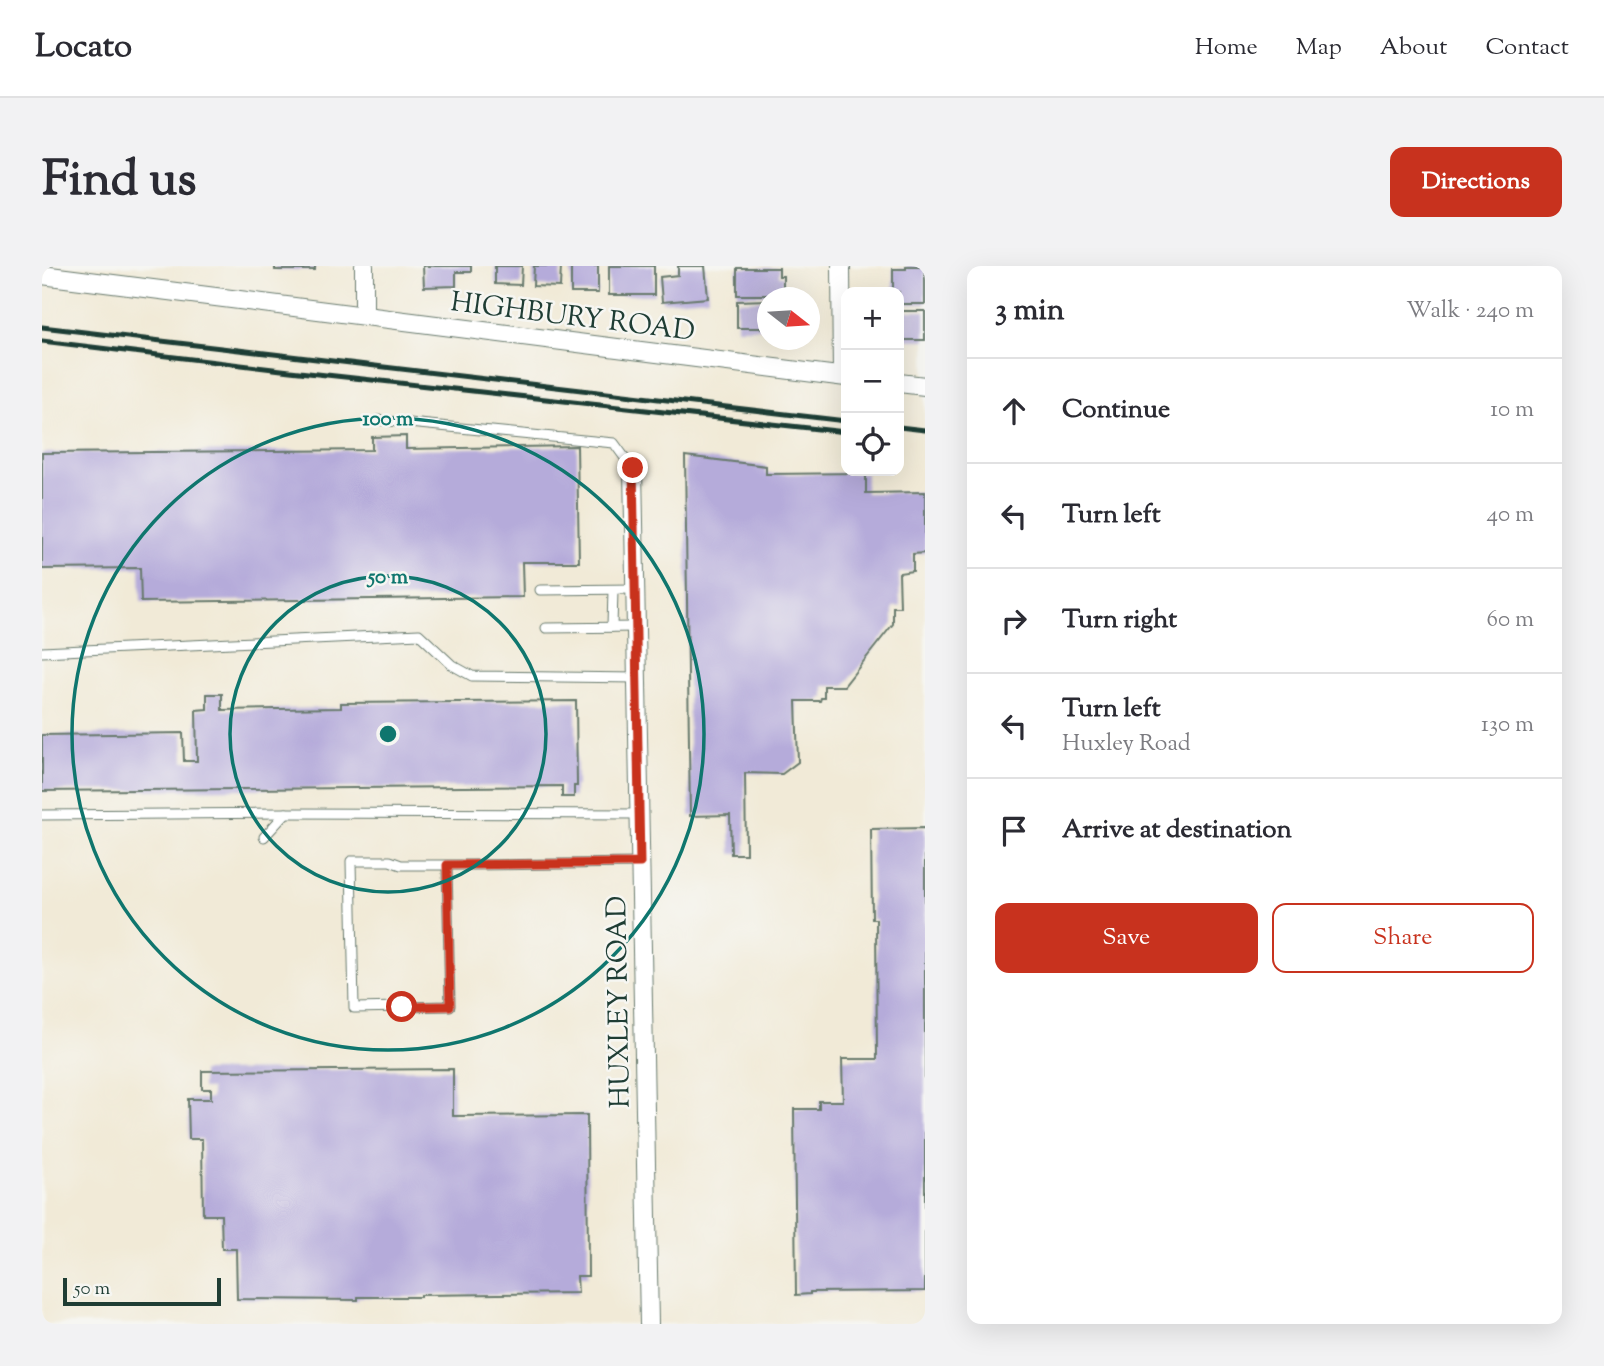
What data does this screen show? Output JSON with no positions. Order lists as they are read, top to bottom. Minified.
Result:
{"streets":{"street":["HIGHBURY ROAD","HUXLEY ROAD"]},"scale_bar":"50 m","north":"right","page":{"header":"Locato","nav":["Home","Map","About","Contact"],"title":"Find us","buttons":["Directions",["Save","Share"]],"heading":["3 min","Walk · 240 m"],"map_buttons":["+","−"],"list":[["Continue","10 m"],["Turn left","40 m"],["Turn right","60 m"],["Turn left","Huxley Road","130 m"],"Arrive at destination"],"scale":"50 m"},"rings":["100 m","50 m"]}
